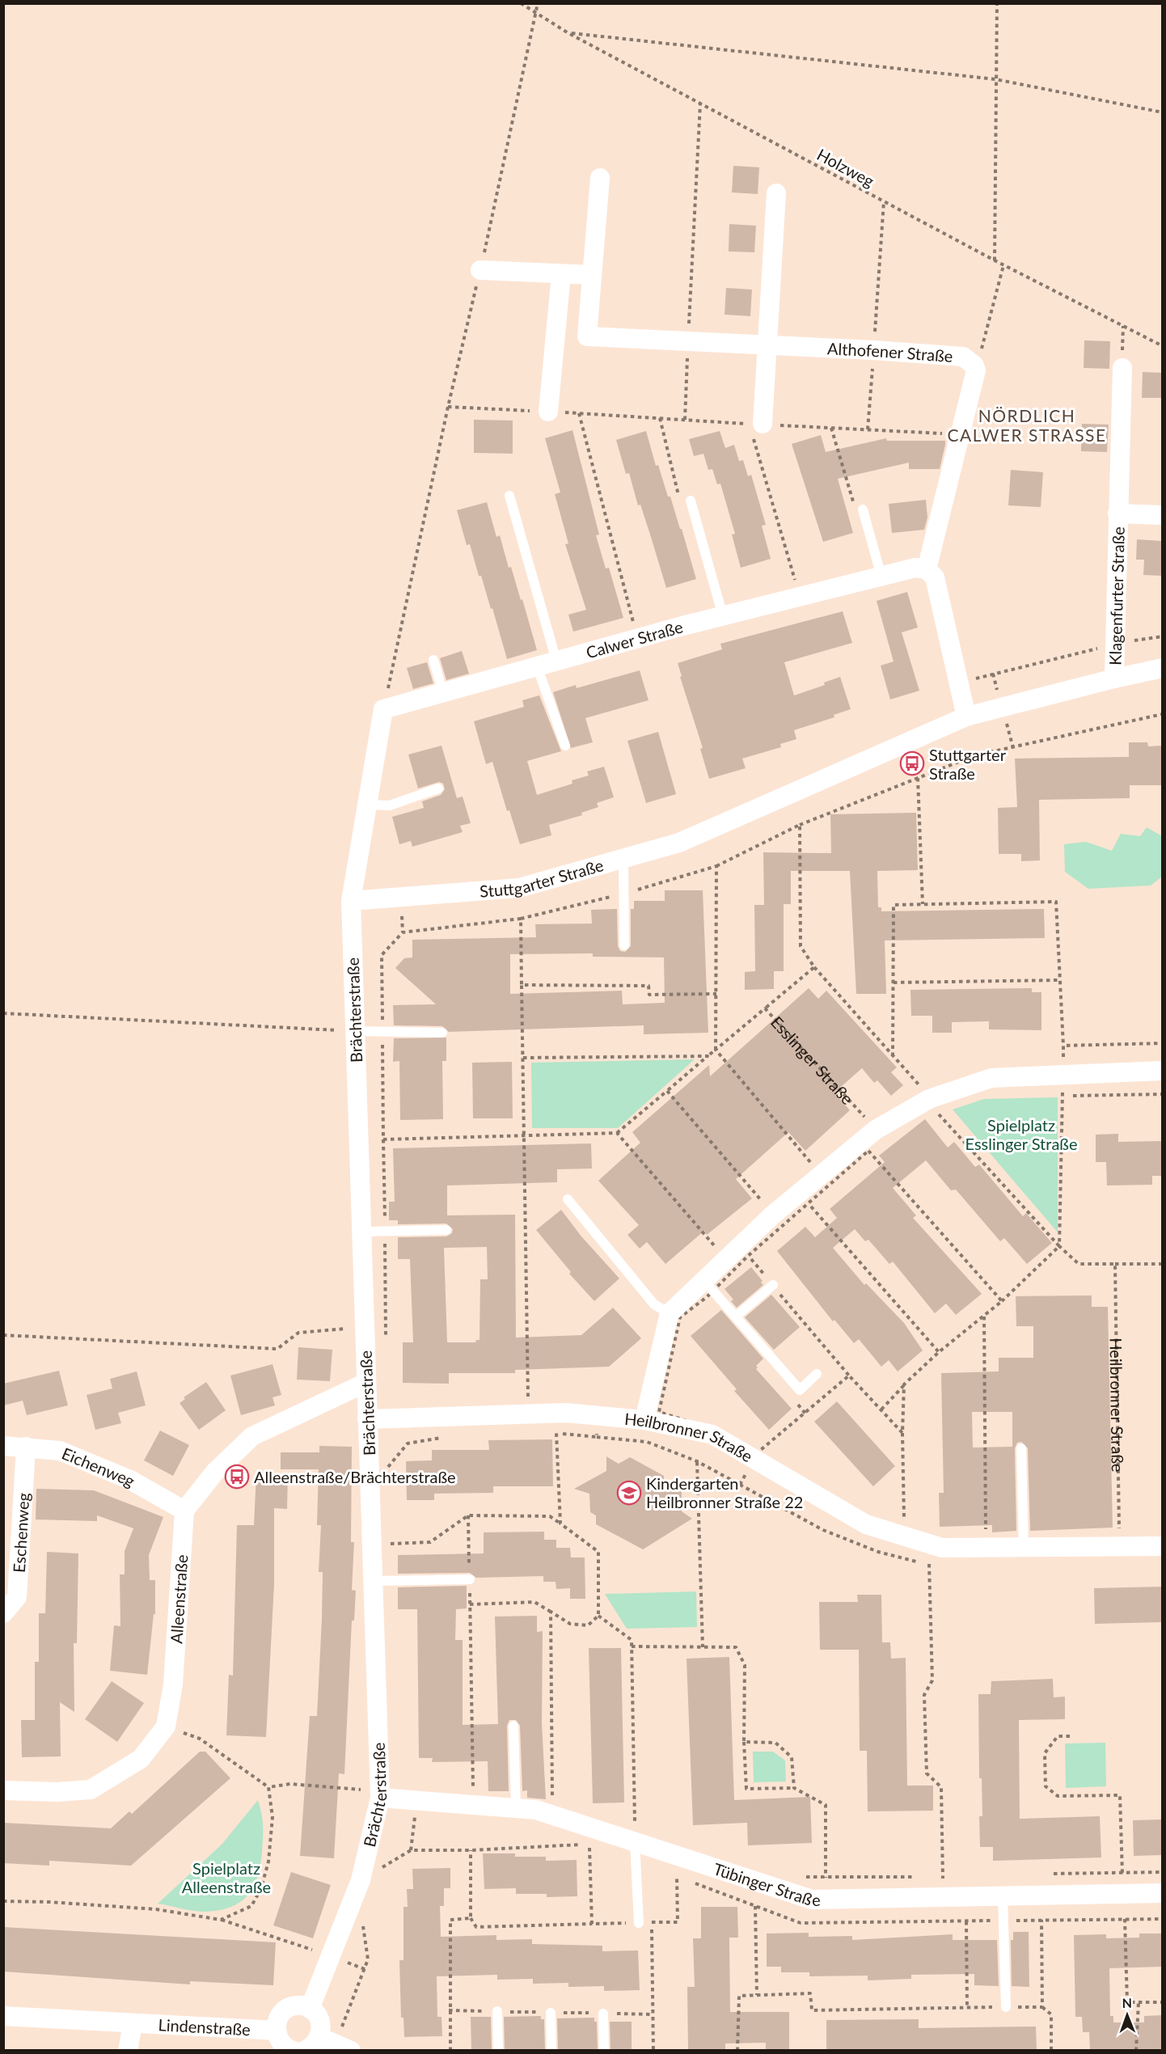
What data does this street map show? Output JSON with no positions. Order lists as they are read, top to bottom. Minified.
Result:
{"streets":{"street":["Althofener Straße","Klagenfurter Straße","Calwer Straße","Stuttgarter Straße","Brächterstraße","Heilbronner Straße","Eichenweg","Eschenweg","Alleenstraße","Tübinger Straße","Lindenstraße"],"path":["Holzweg","Esslinger Straße"]},"crossings":[["Klagenfurter Straße","Stuttgarter Straße"],["Stuttgarter Straße","Brächterstraße"],["Brächterstraße","Heilbronner Straße"],["Brächterstraße","Tübinger Straße"],["Eichenweg","Eschenweg"],["Eichenweg","Alleenstraße"]],"districts":["NÖRDLICH CALWER STRASSE"],"parks":["Spielplatz Esslinger Straße","Spielplatz Alleenstraße"],"places":{"bus stop":["Stuttgarter Straße","Alleenstraße/Brächterstraße"],"school or university":["Kindergarten Heilbronner Straße 22"]},"north":"top"}
